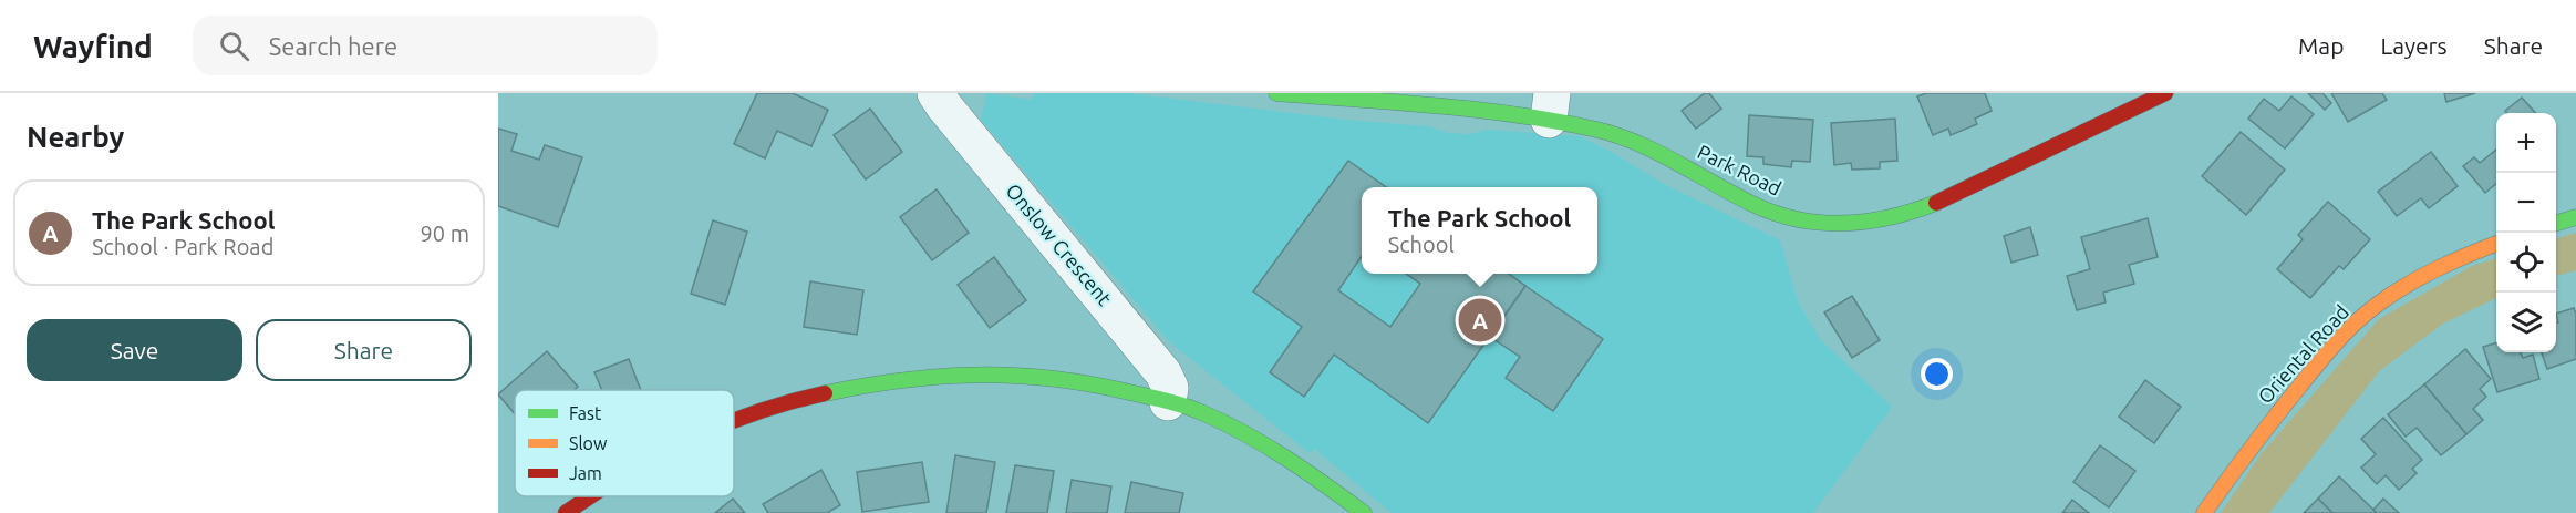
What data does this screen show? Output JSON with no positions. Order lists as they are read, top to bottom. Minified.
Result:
{"streets":{"street":["Park Road","Onslow Crescent","Oriental Road"]},"legend":["Fast","Slow","Jam"],"page":{"header":"Wayfind","search":"Search here","nav":["Map","Layers","Share"],"heading":"Nearby","map_buttons":["+","−"],"list":[{"mark":"A","name":"The Park School","note":"School · Park Road","value":"90 m"}],"popup":["The Park School","School"],"pins":"A","buttons":["Save","Share"]}}
